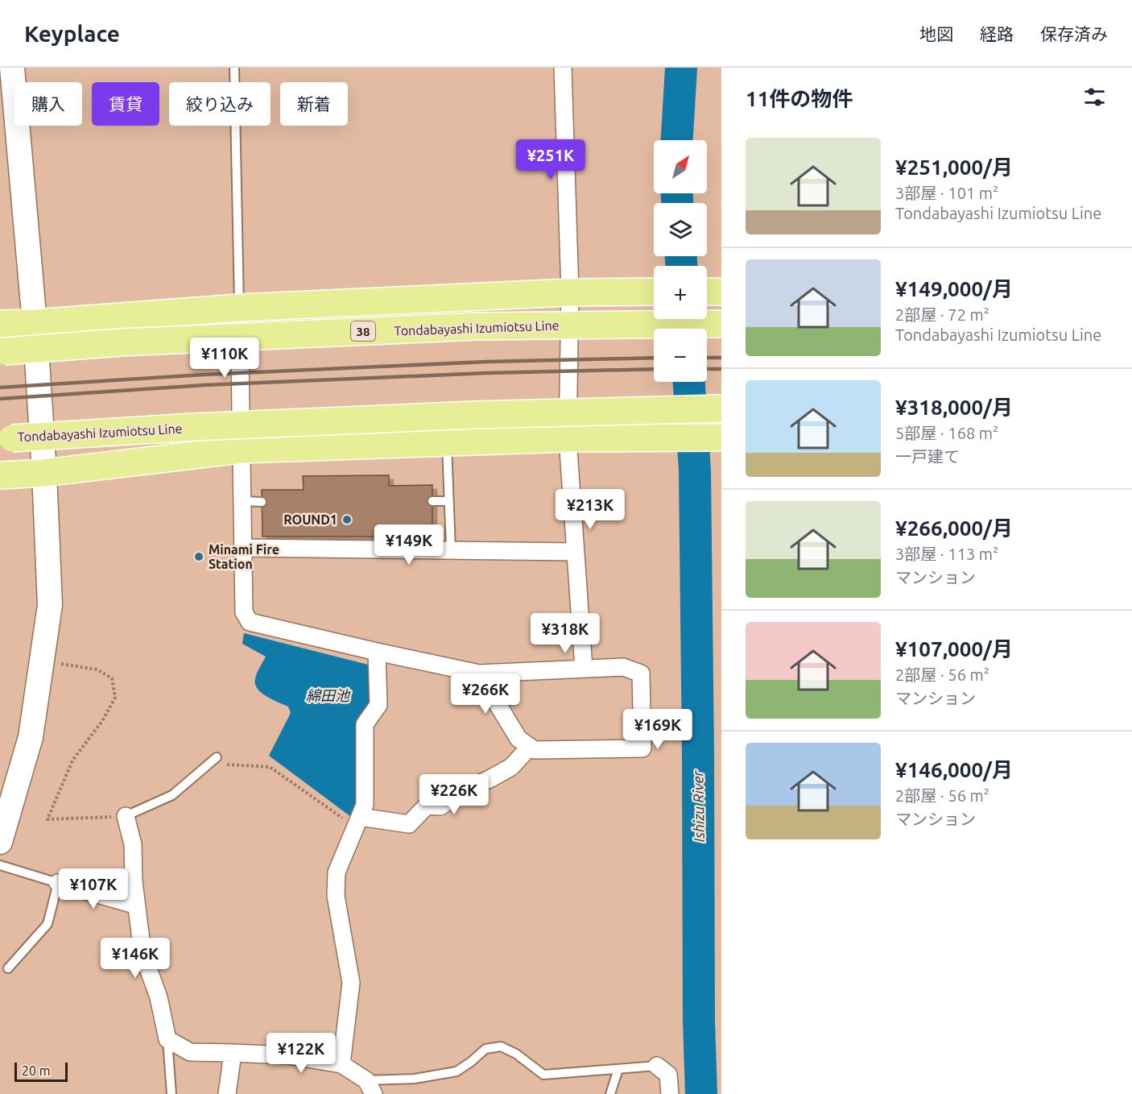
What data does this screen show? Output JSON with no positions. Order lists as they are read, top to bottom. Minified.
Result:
{"streets":{"main road":["Tondabayashi Izumiotsu Line","38"]},"water":["綿田池","Ishizu River"],"places":["ROUND1","Minami Fire Station"],"scale_bar":"20 m","north":"top right","page":{"header":"Keyplace","nav":["地図","経路","保存済み"],"heading":"11件の物件","chip":["購入","賃貸","絞り込み","新着"],"list":[{"name":"¥251,000/月","note":"3部屋 · 101 m² · Tondabayashi Izumiotsu Line"},{"name":"¥149,000/月","note":"2部屋 · 72 m² · Tondabayashi Izumiotsu Line"},{"name":"¥318,000/月","note":"5部屋 · 168 m² · 一戸建て"},{"name":"¥266,000/月","note":"3部屋 · 113 m² · マンション"},{"name":"¥107,000/月","note":"2部屋 · 56 m² · マンション"},{"name":"¥146,000/月","note":"2部屋 · 56 m² · マンション"}],"price":["¥251K","¥110K","¥213K","¥149K","¥318K","¥266K","¥169K","¥226K","¥107K","¥146K","¥122K"],"map_buttons":["+","−"],"scale":"20 m"}}
